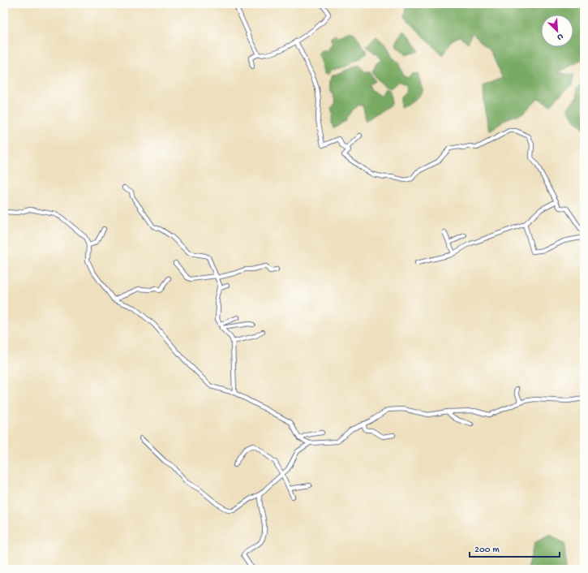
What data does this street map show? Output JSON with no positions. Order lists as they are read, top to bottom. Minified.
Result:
{"scale_bar":"200 m","north":"bottom right"}
